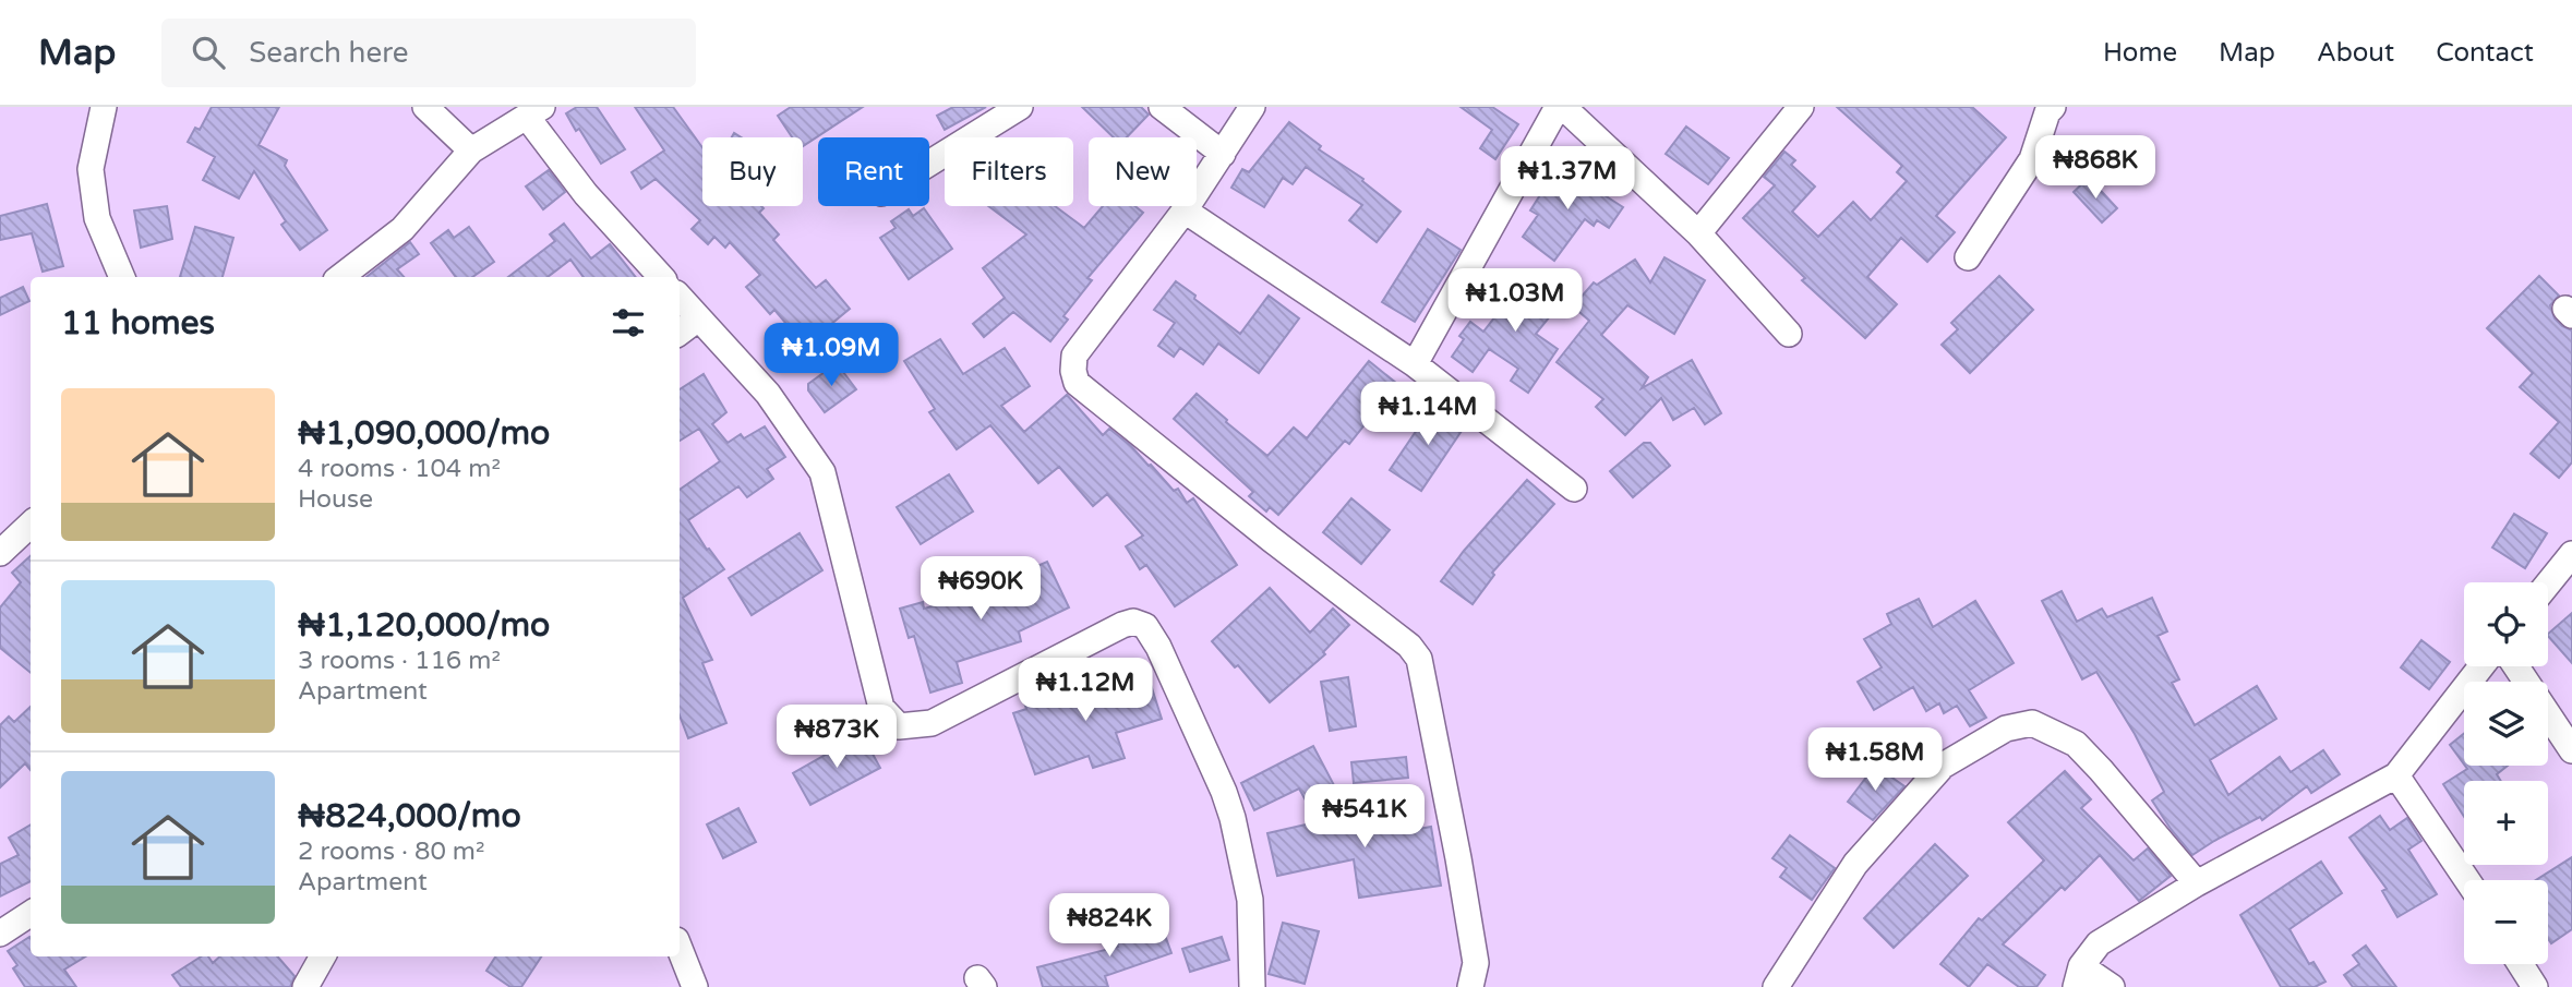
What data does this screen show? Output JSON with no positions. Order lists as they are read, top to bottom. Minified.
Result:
{"page":{"header":"Map","search":"Search here","nav":["Home","Map","About","Contact"],"price":["₦868K","₦1.37M","₦1.03M","₦1.09M","₦1.14M","₦690K","₦1.12M","₦873K","₦1.58M","₦541K","₦824K"],"chip":["Buy","Rent","Filters","New"],"heading":"11 homes","list":[{"name":"₦1,090,000/mo","note":"4 rooms · 104 m² · House"},{"name":"₦1,120,000/mo","note":"3 rooms · 116 m² · Apartment"},{"name":"₦824,000/mo","note":"2 rooms · 80 m² · Apartment"}],"map_buttons":["+","−"]}}
